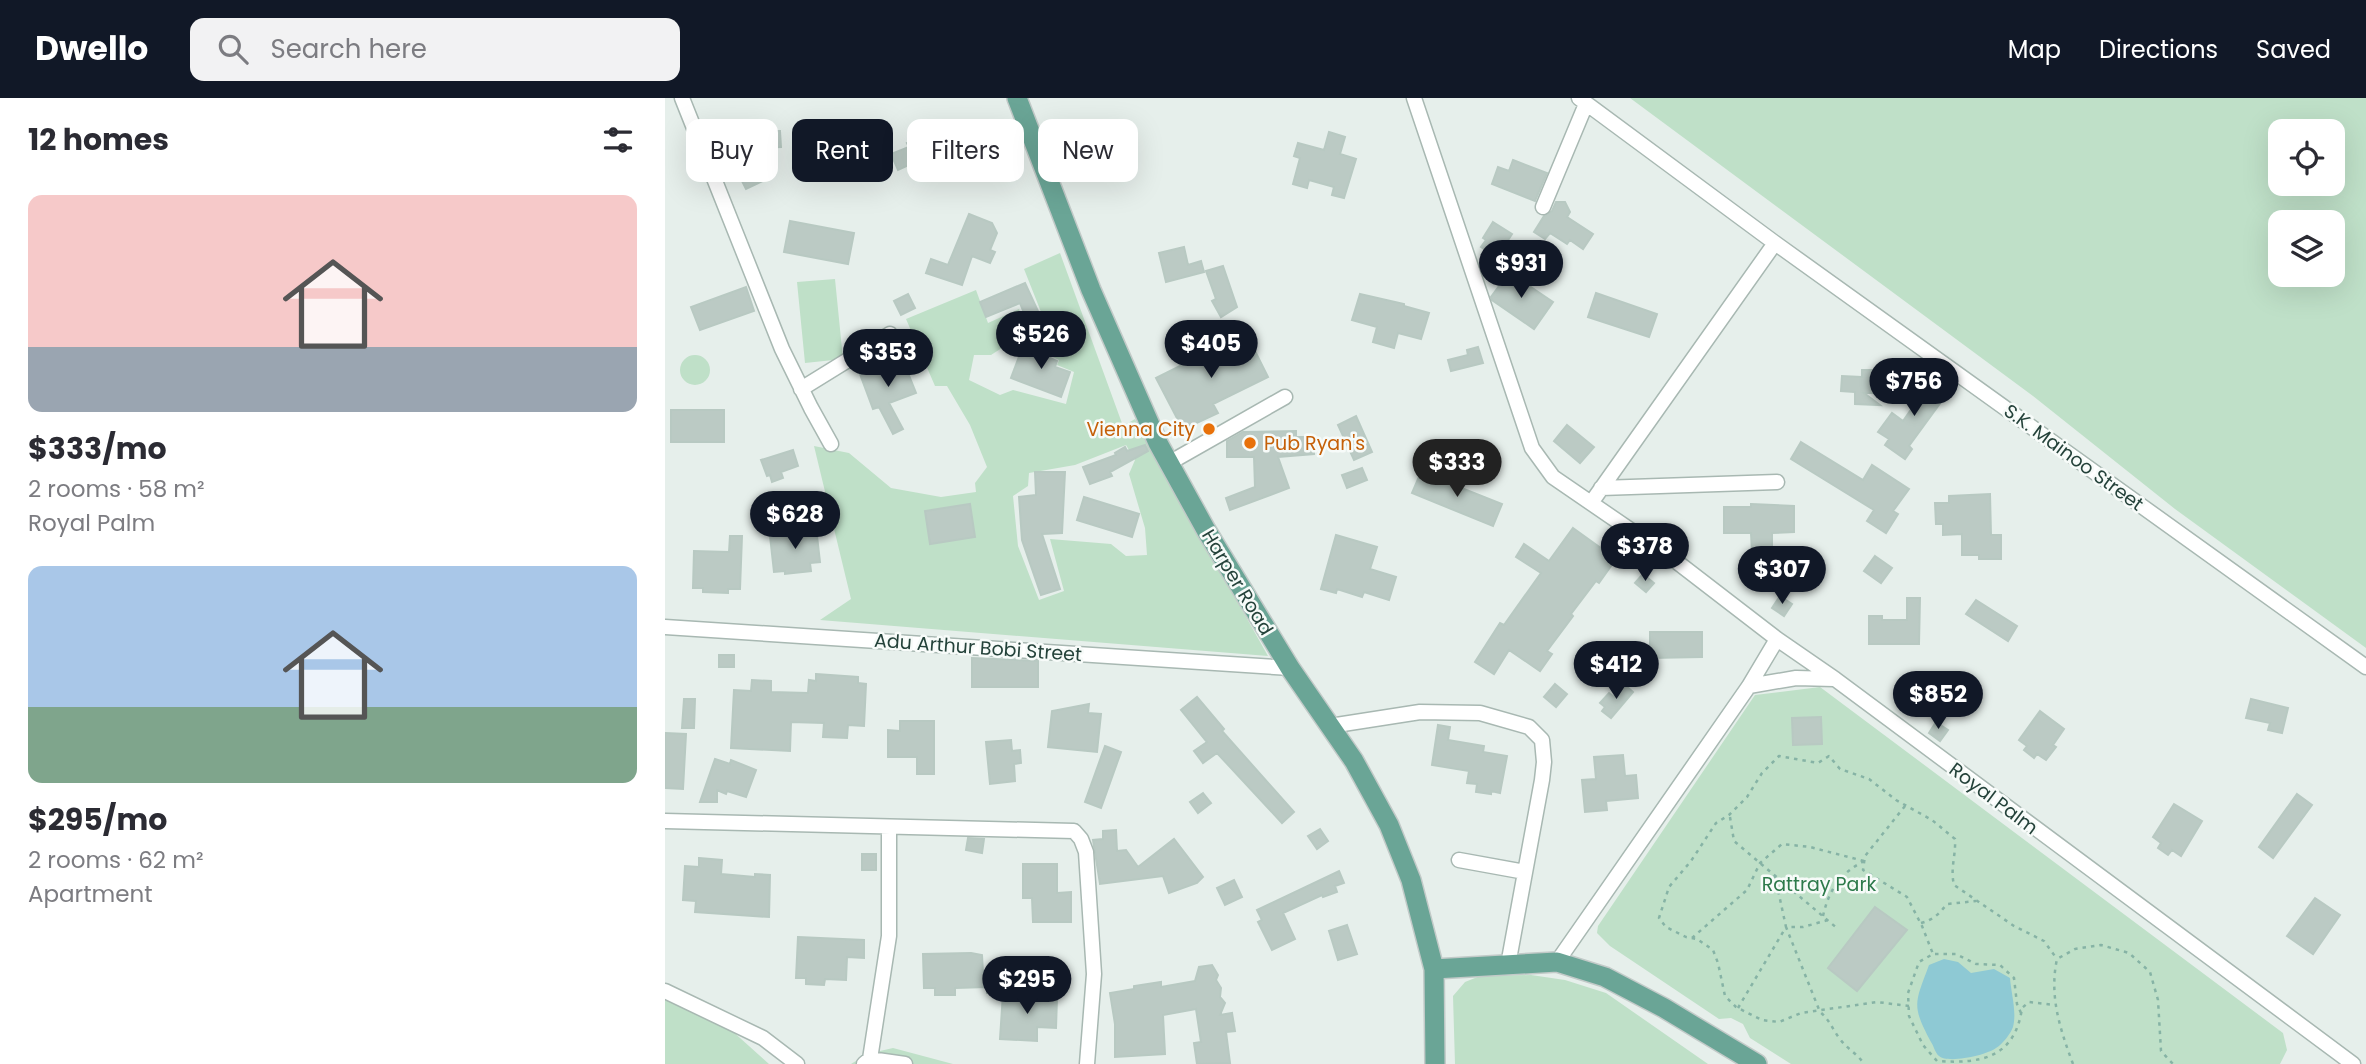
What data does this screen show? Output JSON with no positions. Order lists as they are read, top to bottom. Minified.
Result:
{"streets":{"main road":["Harper Road"],"street":["S.K. Mainoo Street","Adu Arthur Bobi Street","Royal Palm"]},"crossings":[["Harper Road","Adu Arthur Bobi Street"]],"parks":["Rattray Park"],"places":["Vienna City","Pub Ryan's"],"page":{"header":"Dwello","search":"Search here","nav":["Map","Directions","Saved"],"heading":"12 homes","chip":["Buy","Rent","Filters","New"],"list":[{"name":"$333/mo","note":"2 rooms · 58 m² · Royal Palm"},{"name":"$295/mo","note":"2 rooms · 62 m² · Apartment"}],"price":["$931","$526","$405","$353","$756","$333","$628","$378","$307","$412","$852","$295"]}}
